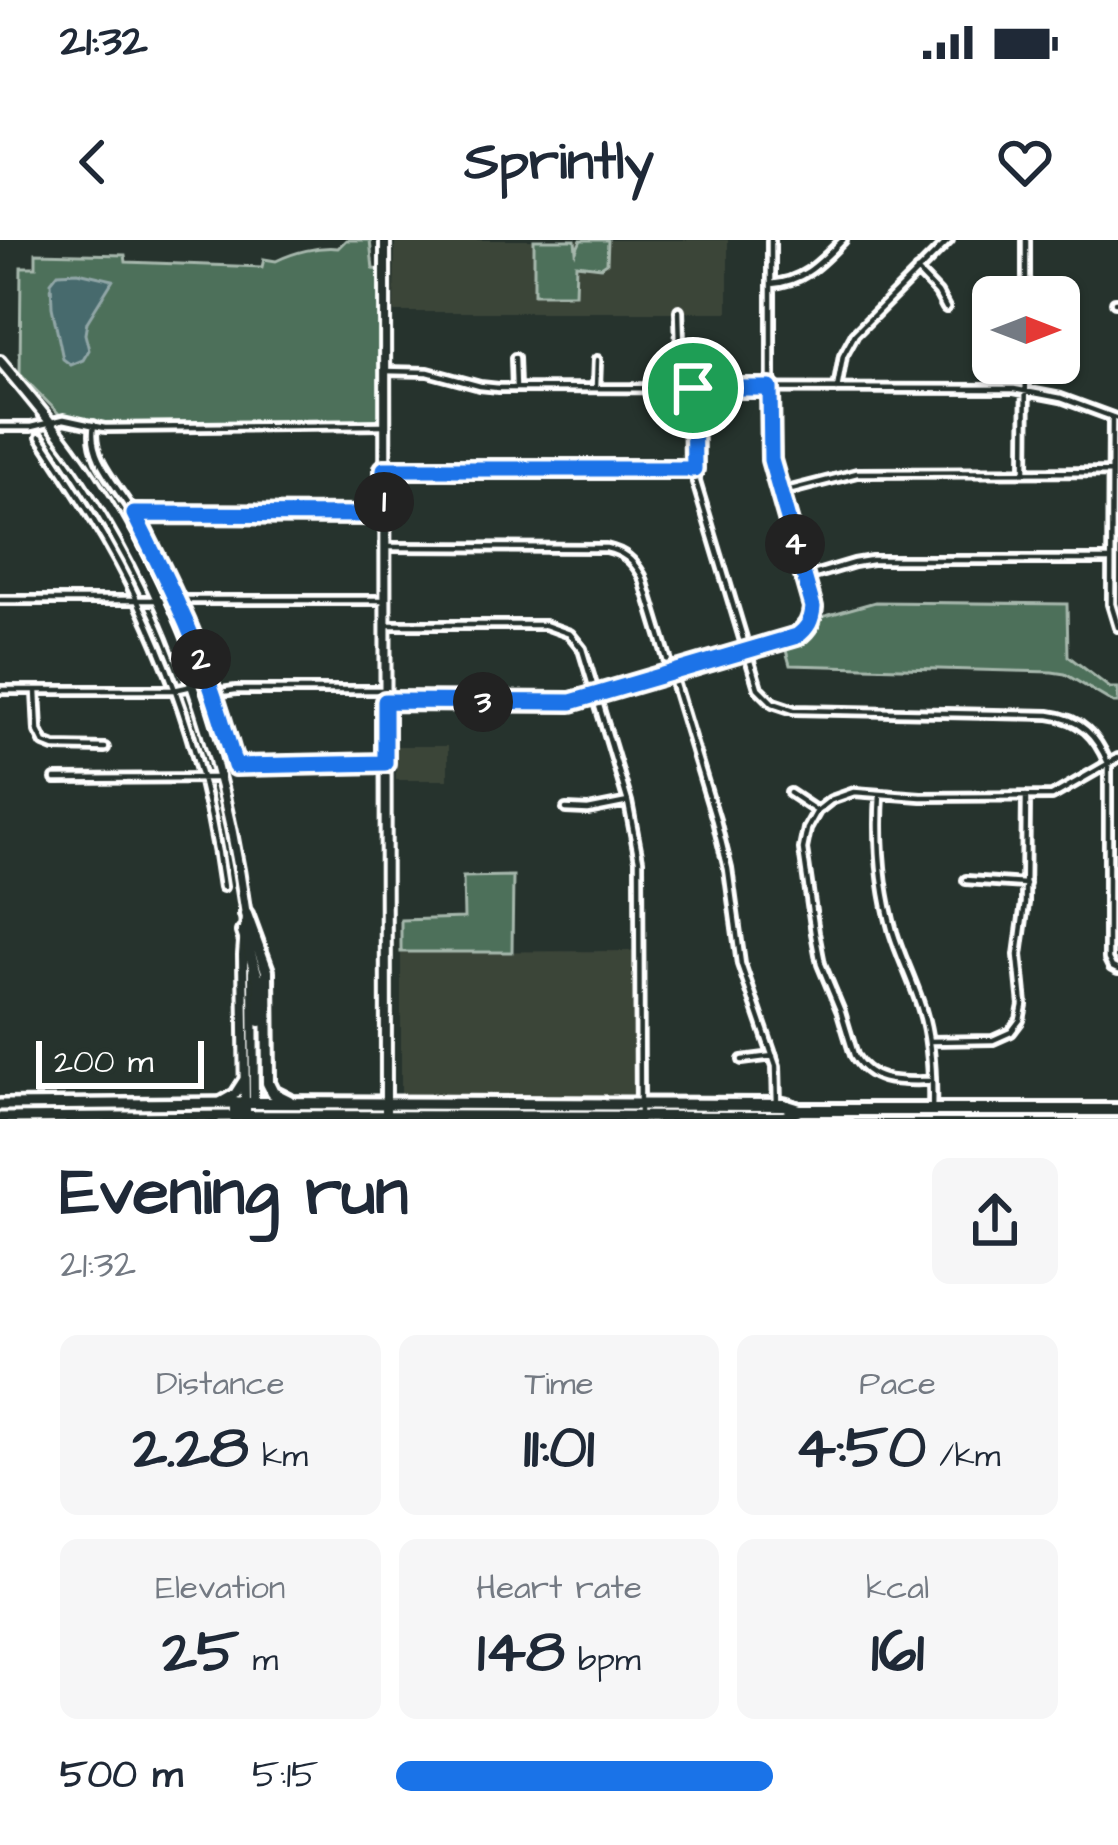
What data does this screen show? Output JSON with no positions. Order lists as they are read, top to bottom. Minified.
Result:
{"scale_bar":"200 m","north":"right","page":{"status":"21:32","header":"Sprintly","pins":["1","4","2","3"],"scale":"200 m","heading":["Evening run","21:32"],"stats":[["Distance","2.28 km"],["Time","11:01"],["Pace","4:50 /km"],["Elevation","25 m"],["Heart rate","148 bpm"],["kcal","161"]],"list":[{"name":"500 m","note":"5:15"}]}}
